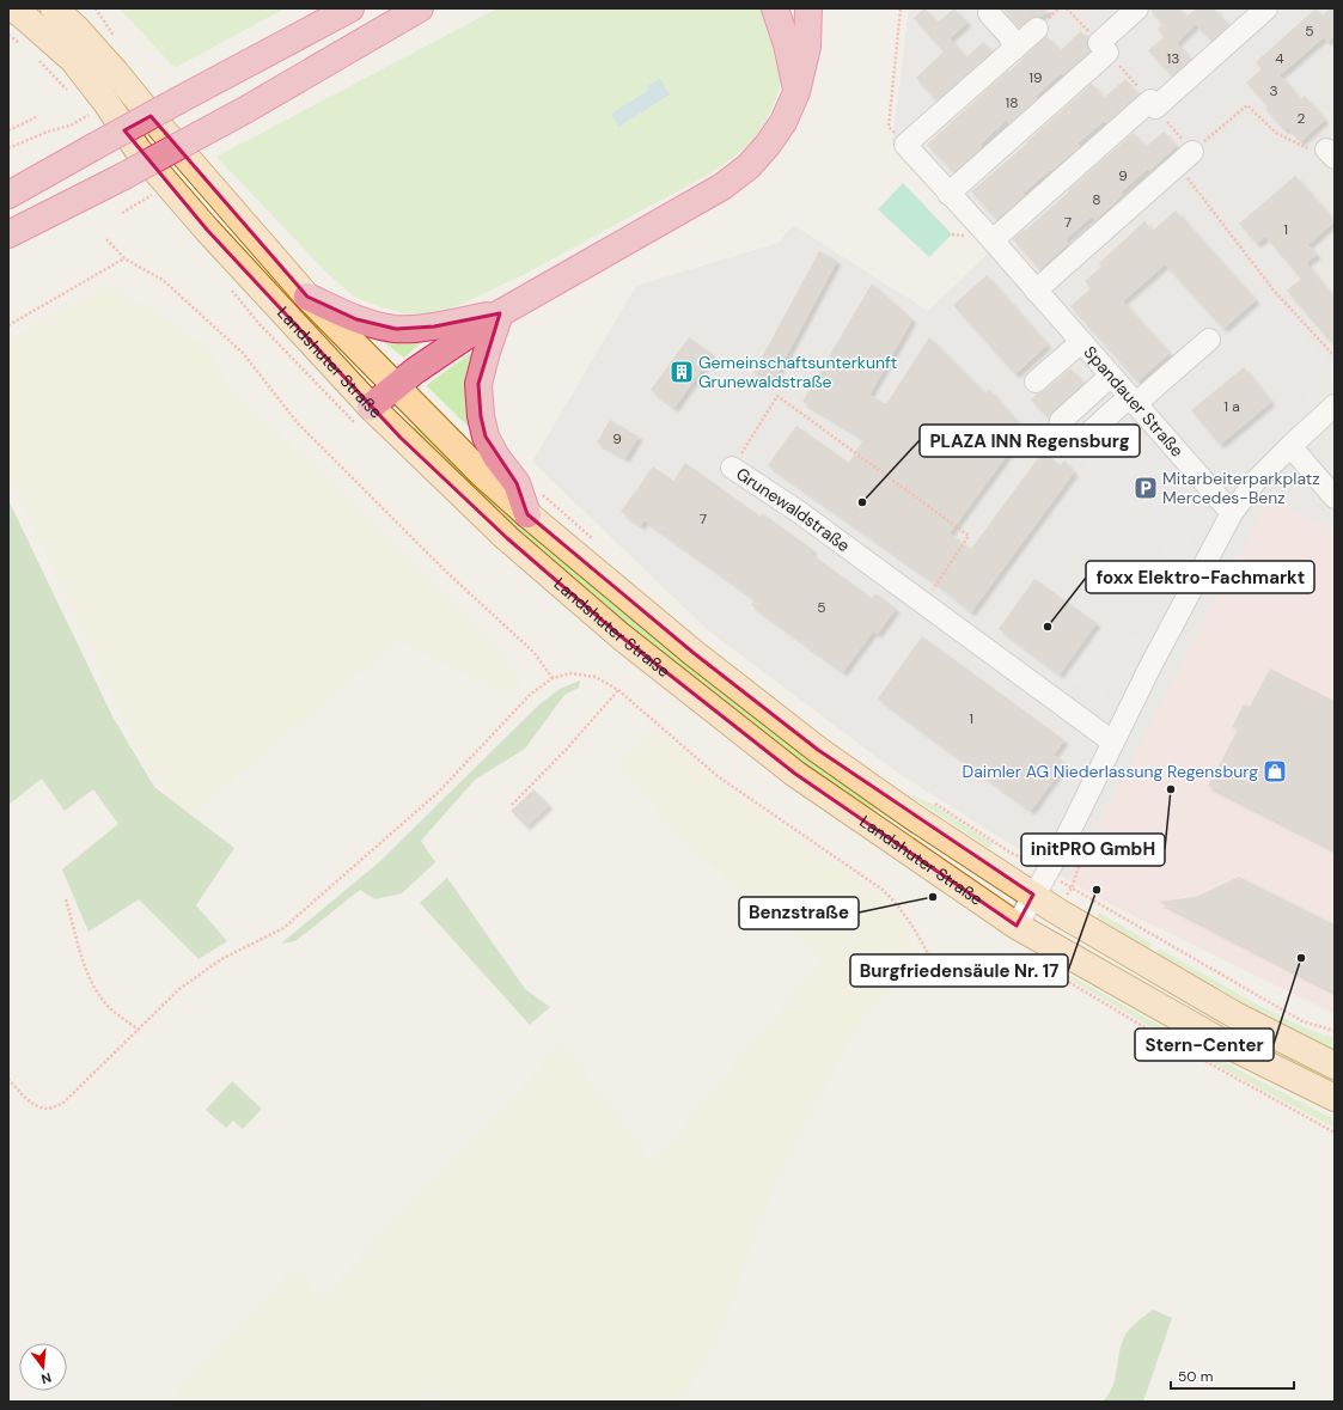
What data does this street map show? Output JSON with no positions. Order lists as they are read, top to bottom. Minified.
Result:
{"streets":{"main road":["Landshuter Straße"],"street":["Spandauer Straße","Grunewaldstraße"]},"places":{"building":["Gemeinschaftsunterkunft Grunewaldstraße"],"parking":["Mitarbeiterparkplatz Mercedes-Benz"],"other":["PLAZA INN Regensburg","foxx Elektro-Fachmarkt","initPRO GmbH","Burgfriedensäule Nr. 17","Benzstraße","Stern-Center"],"shop":["Daimler AG Niederlassung Regensburg"]},"house_numbers":["5","13","4","19","3","18","2","9","8","7","1","1 a","9","7","5","1"],"scale_bar":"50 m","north":"bottom"}
